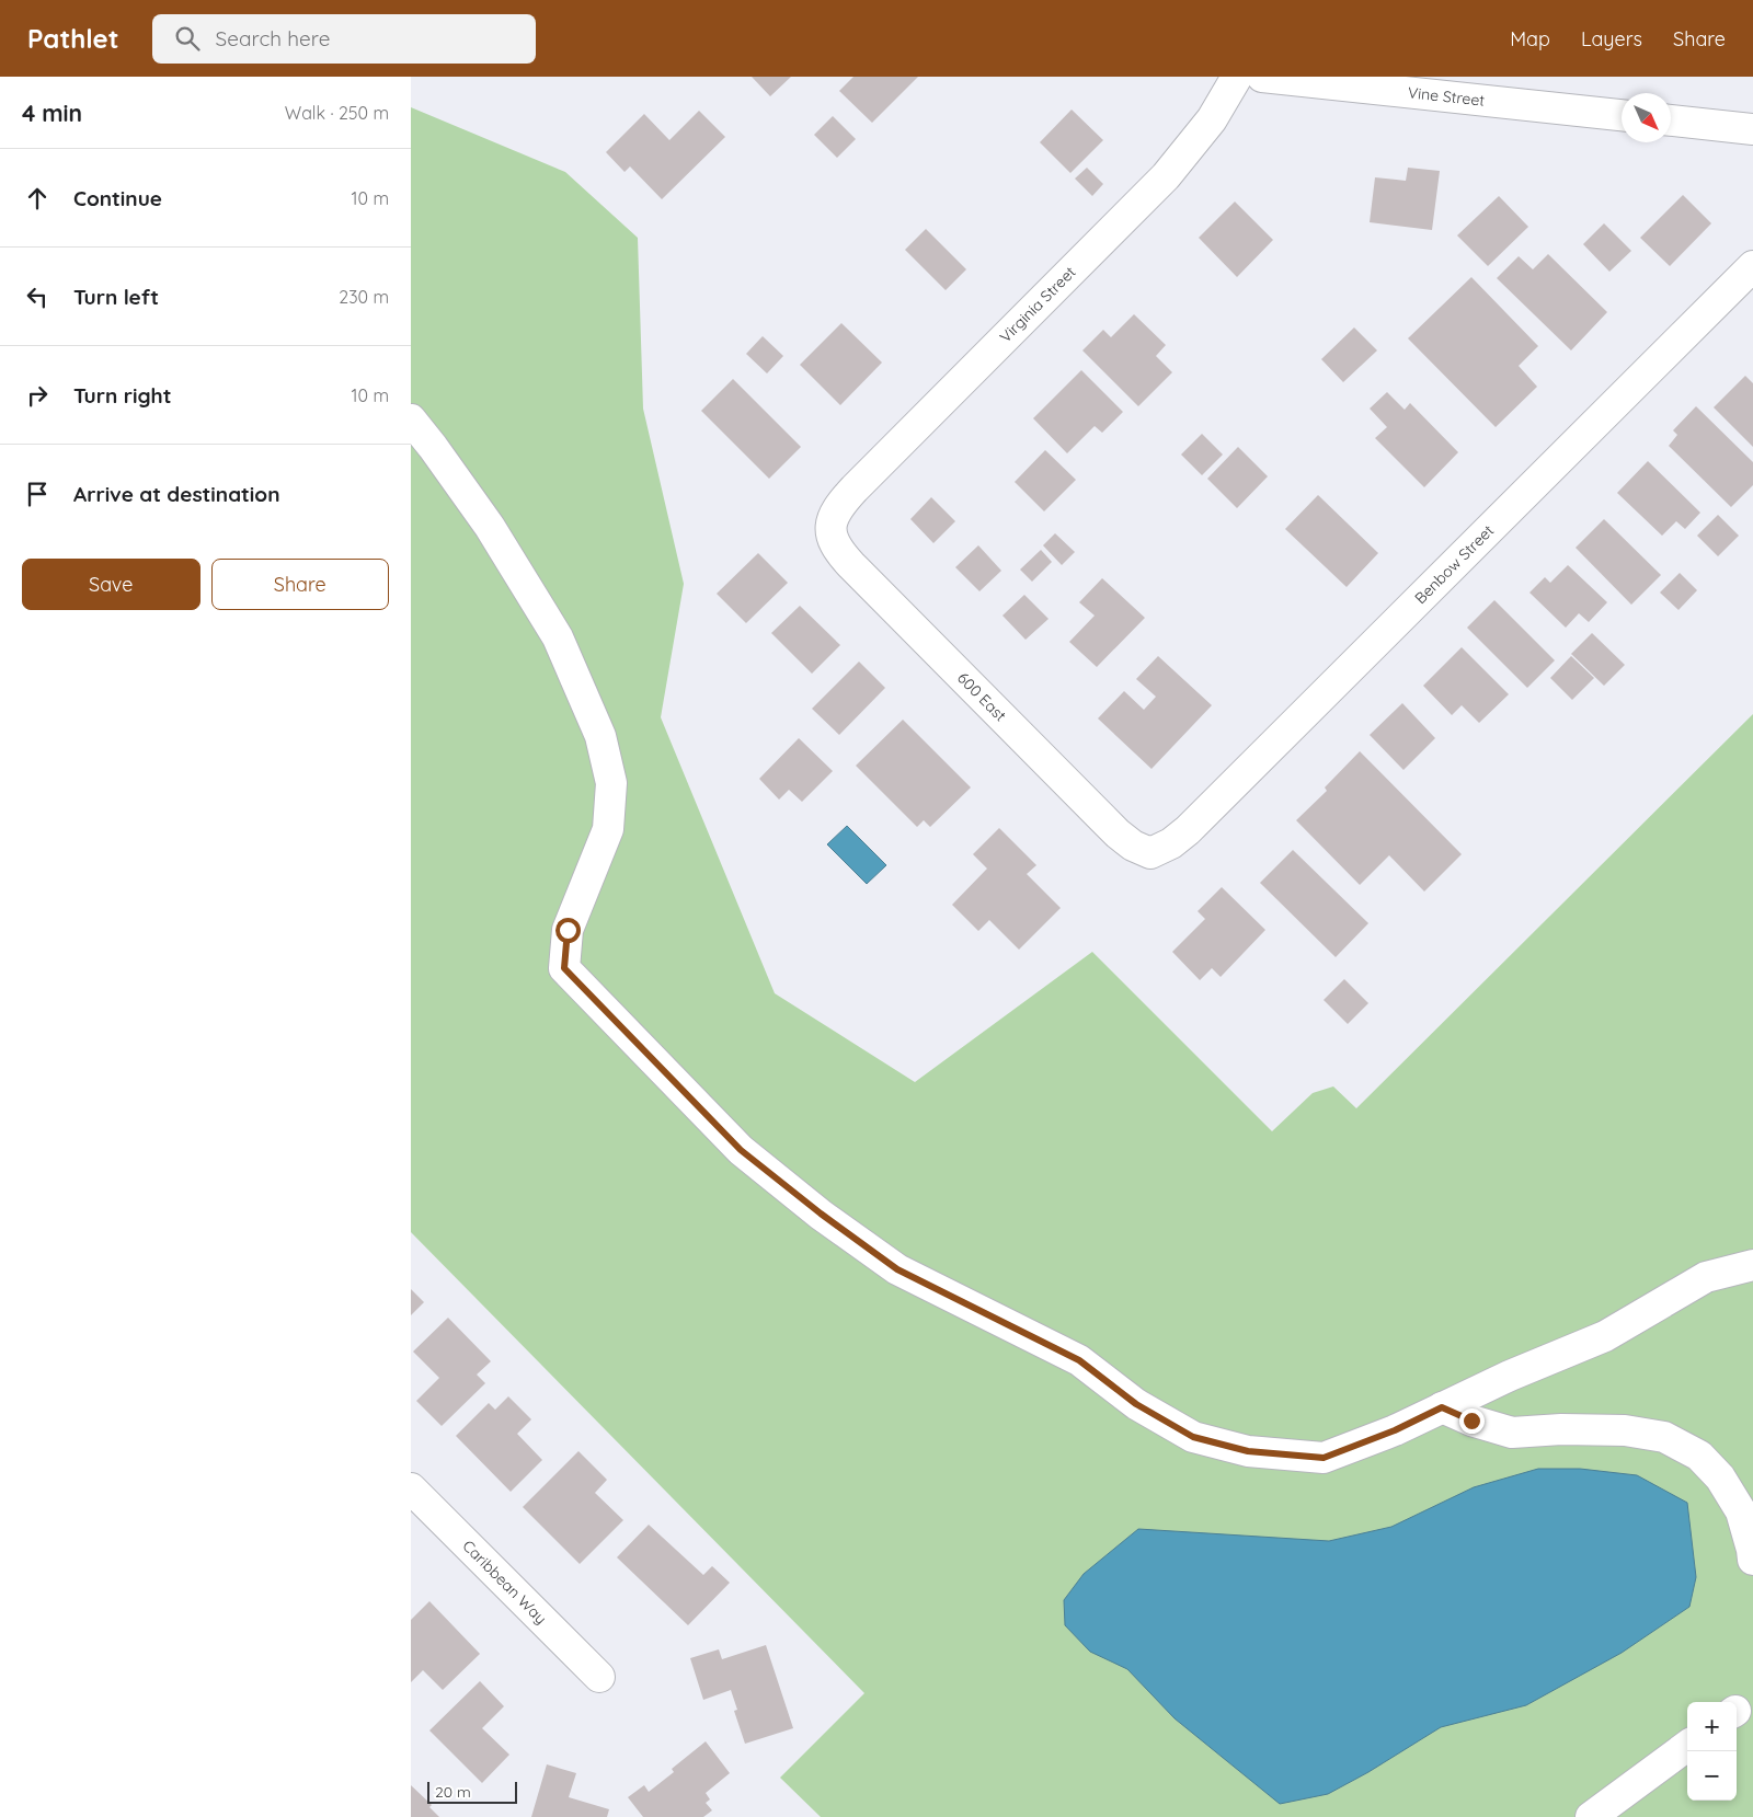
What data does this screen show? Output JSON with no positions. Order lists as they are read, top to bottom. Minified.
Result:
{"streets":{"street":["Vine Street","Virginia Street","Benbow Street","600 East","Caribbean Way"]},"crossings":[["Virginia Street","600 East"],["Benbow Street","600 East"]],"scale_bar":"20 m","north":"bottom right","page":{"header":"Pathlet","search":"Search here","nav":["Map","Layers","Share"],"heading":["4 min","Walk · 250 m"],"list":[["Continue","10 m"],["Turn left","230 m"],["Turn right","10 m"],"Arrive at destination"],"buttons":["Save","Share"],"map_buttons":["+","−"],"scale":"20 m"}}
